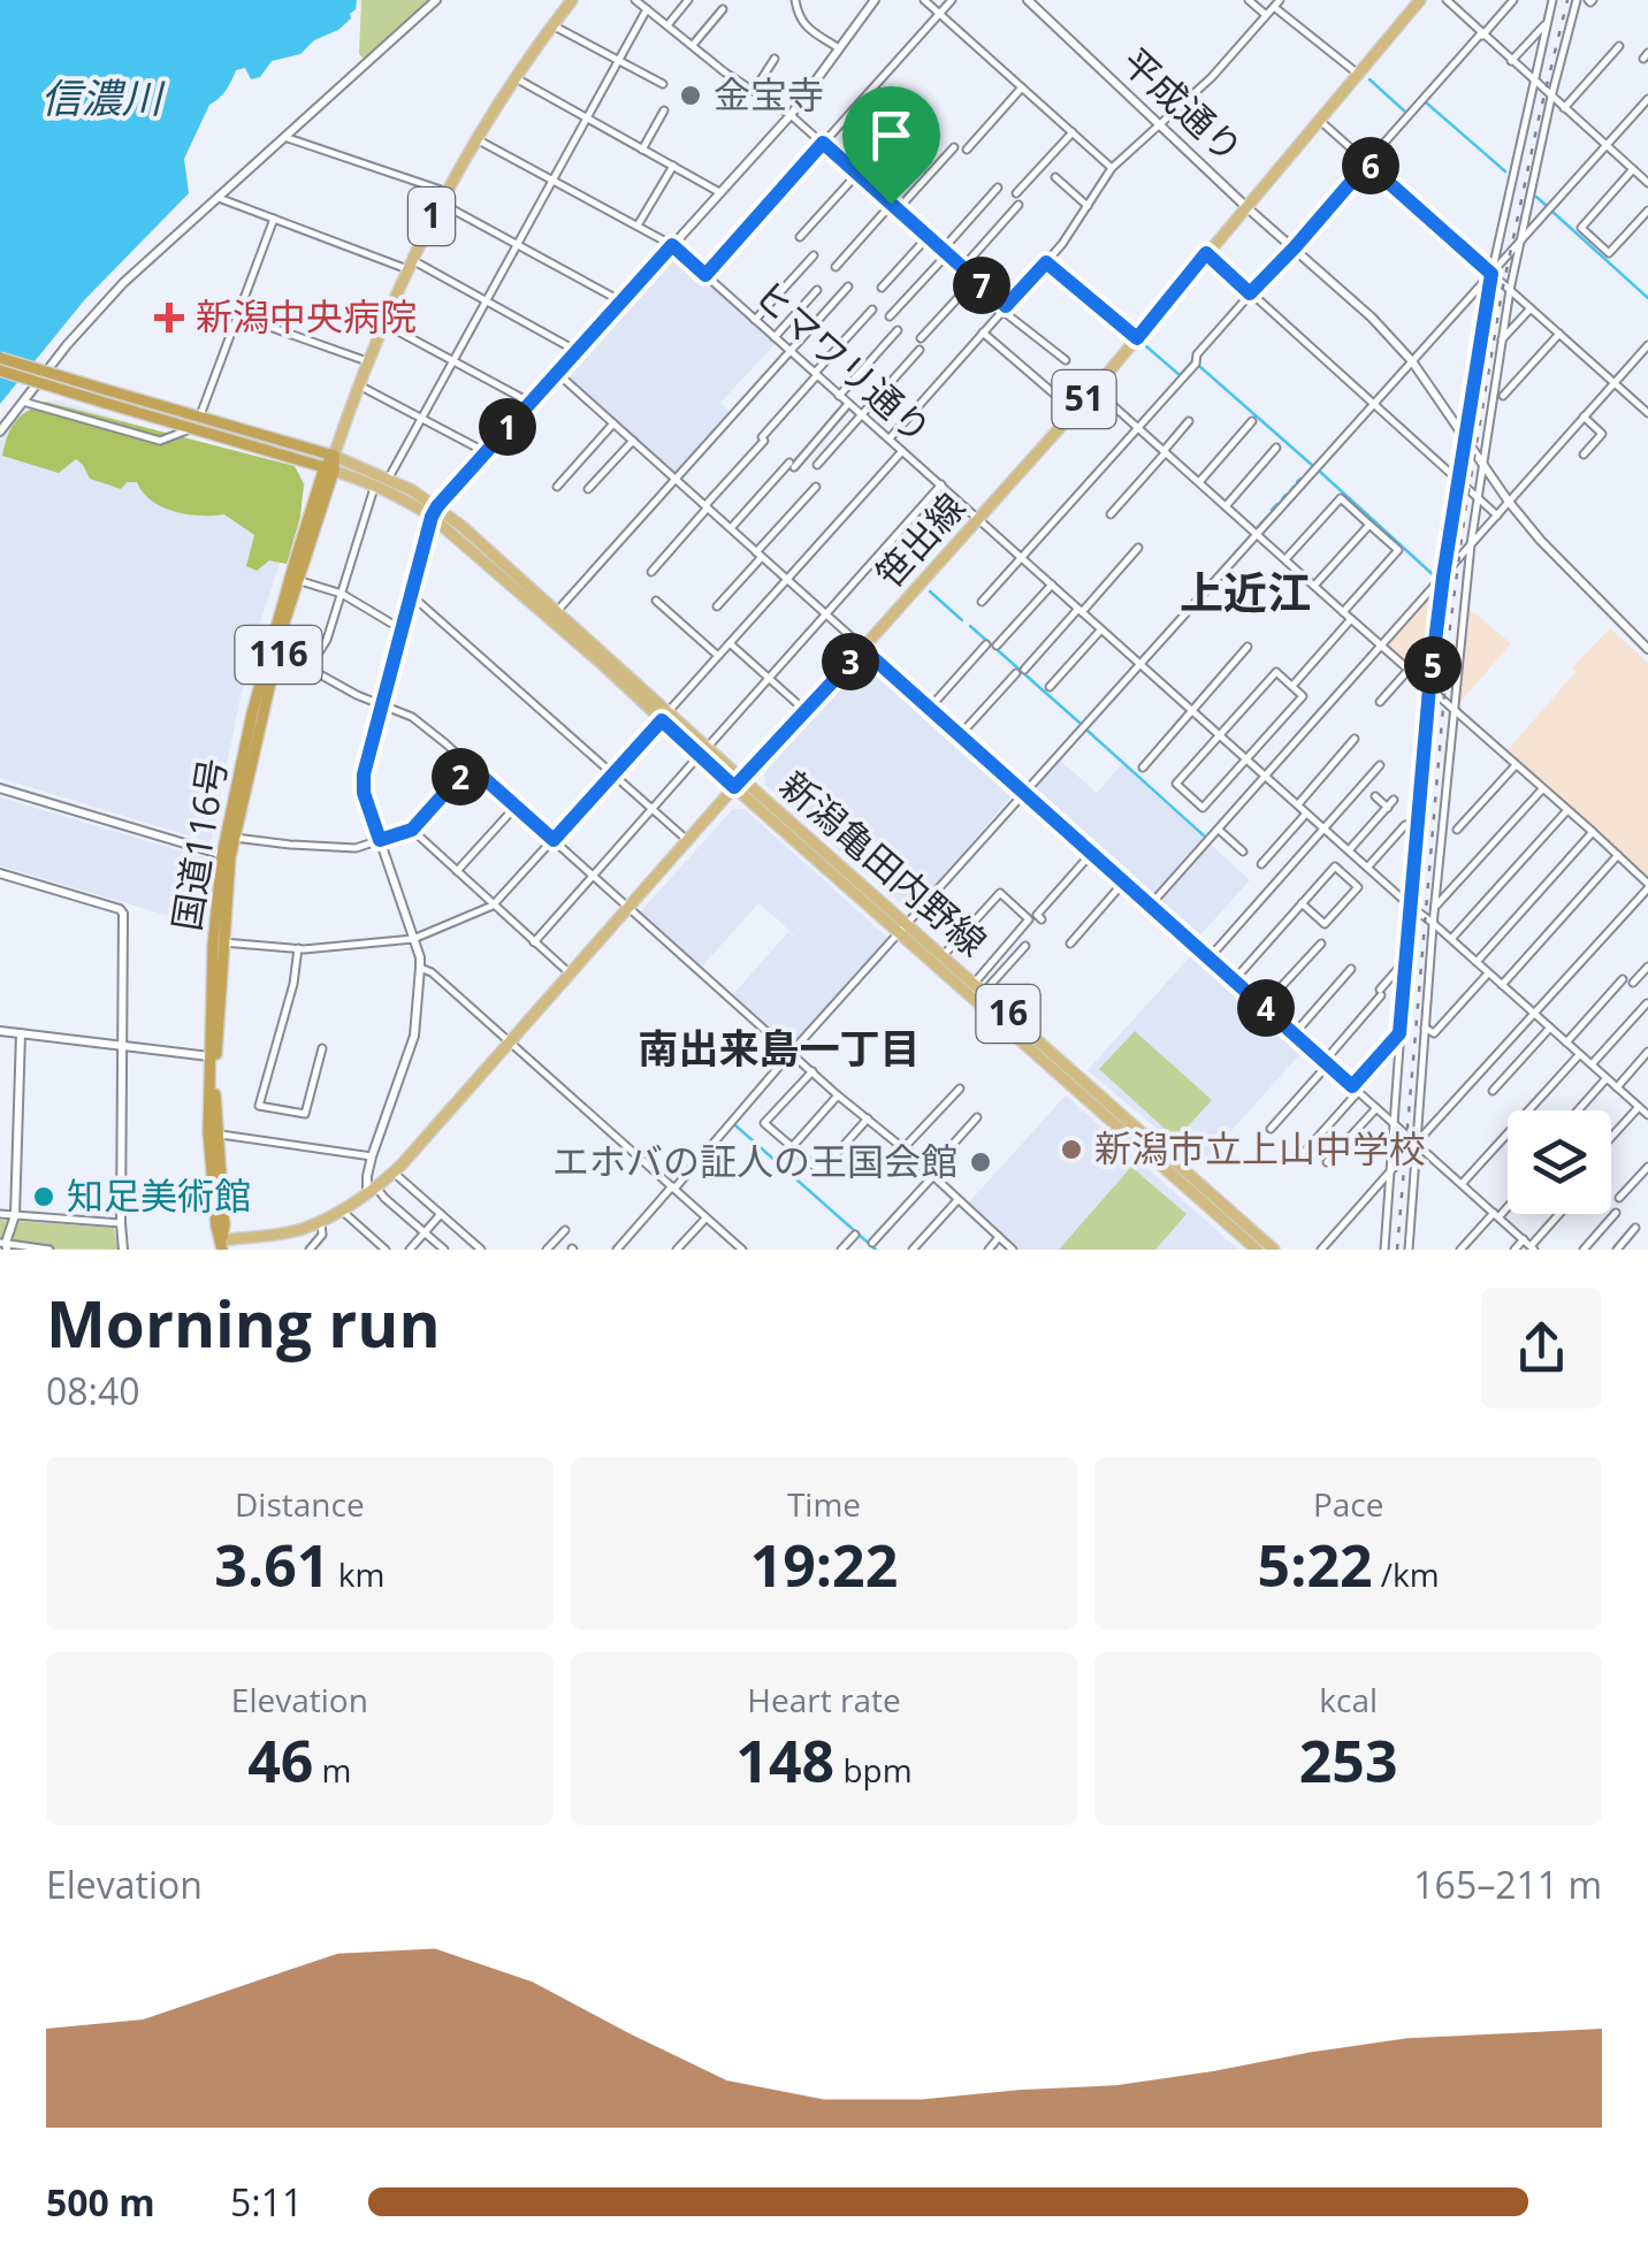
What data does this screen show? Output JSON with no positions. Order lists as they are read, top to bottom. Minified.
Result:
{"streets":{"highway":["116","国道116号"],"main road":["1","51","笹出線","新潟亀田内野線","16"],"street":["平成通り","ヒマワリ通り"]},"crossings":[["平成通り","笹出線"],["1","ヒマワリ通り"],["1","国道116号"],["1","新潟亀田内野線"],["ヒマワリ通り","笹出線"],["笹出線","国道116号"],["笹出線","新潟亀田内野線"],["国道116号","新潟亀田内野線"]],"districts":["上近江","南出来島一丁目"],"water":["信濃川"],"places":{"other":["金宝寺","新潟市立上山中学校","エホバの証人の王国会館","知足美術館"],"health":["新潟中央病院"]},"page":{"pins":["6","7","1","3","5","2","4"],"heading":["Morning run","08:40"],"stats":[["Distance","3.61 km"],["Time","19:22"],["Pace","5:22 /km"],["Elevation","46 m"],["Heart rate","148 bpm"],["kcal","253"]],"chart":["Elevation","165–211 m"],"list":[{"name":"500 m","note":"5:11"}]}}
